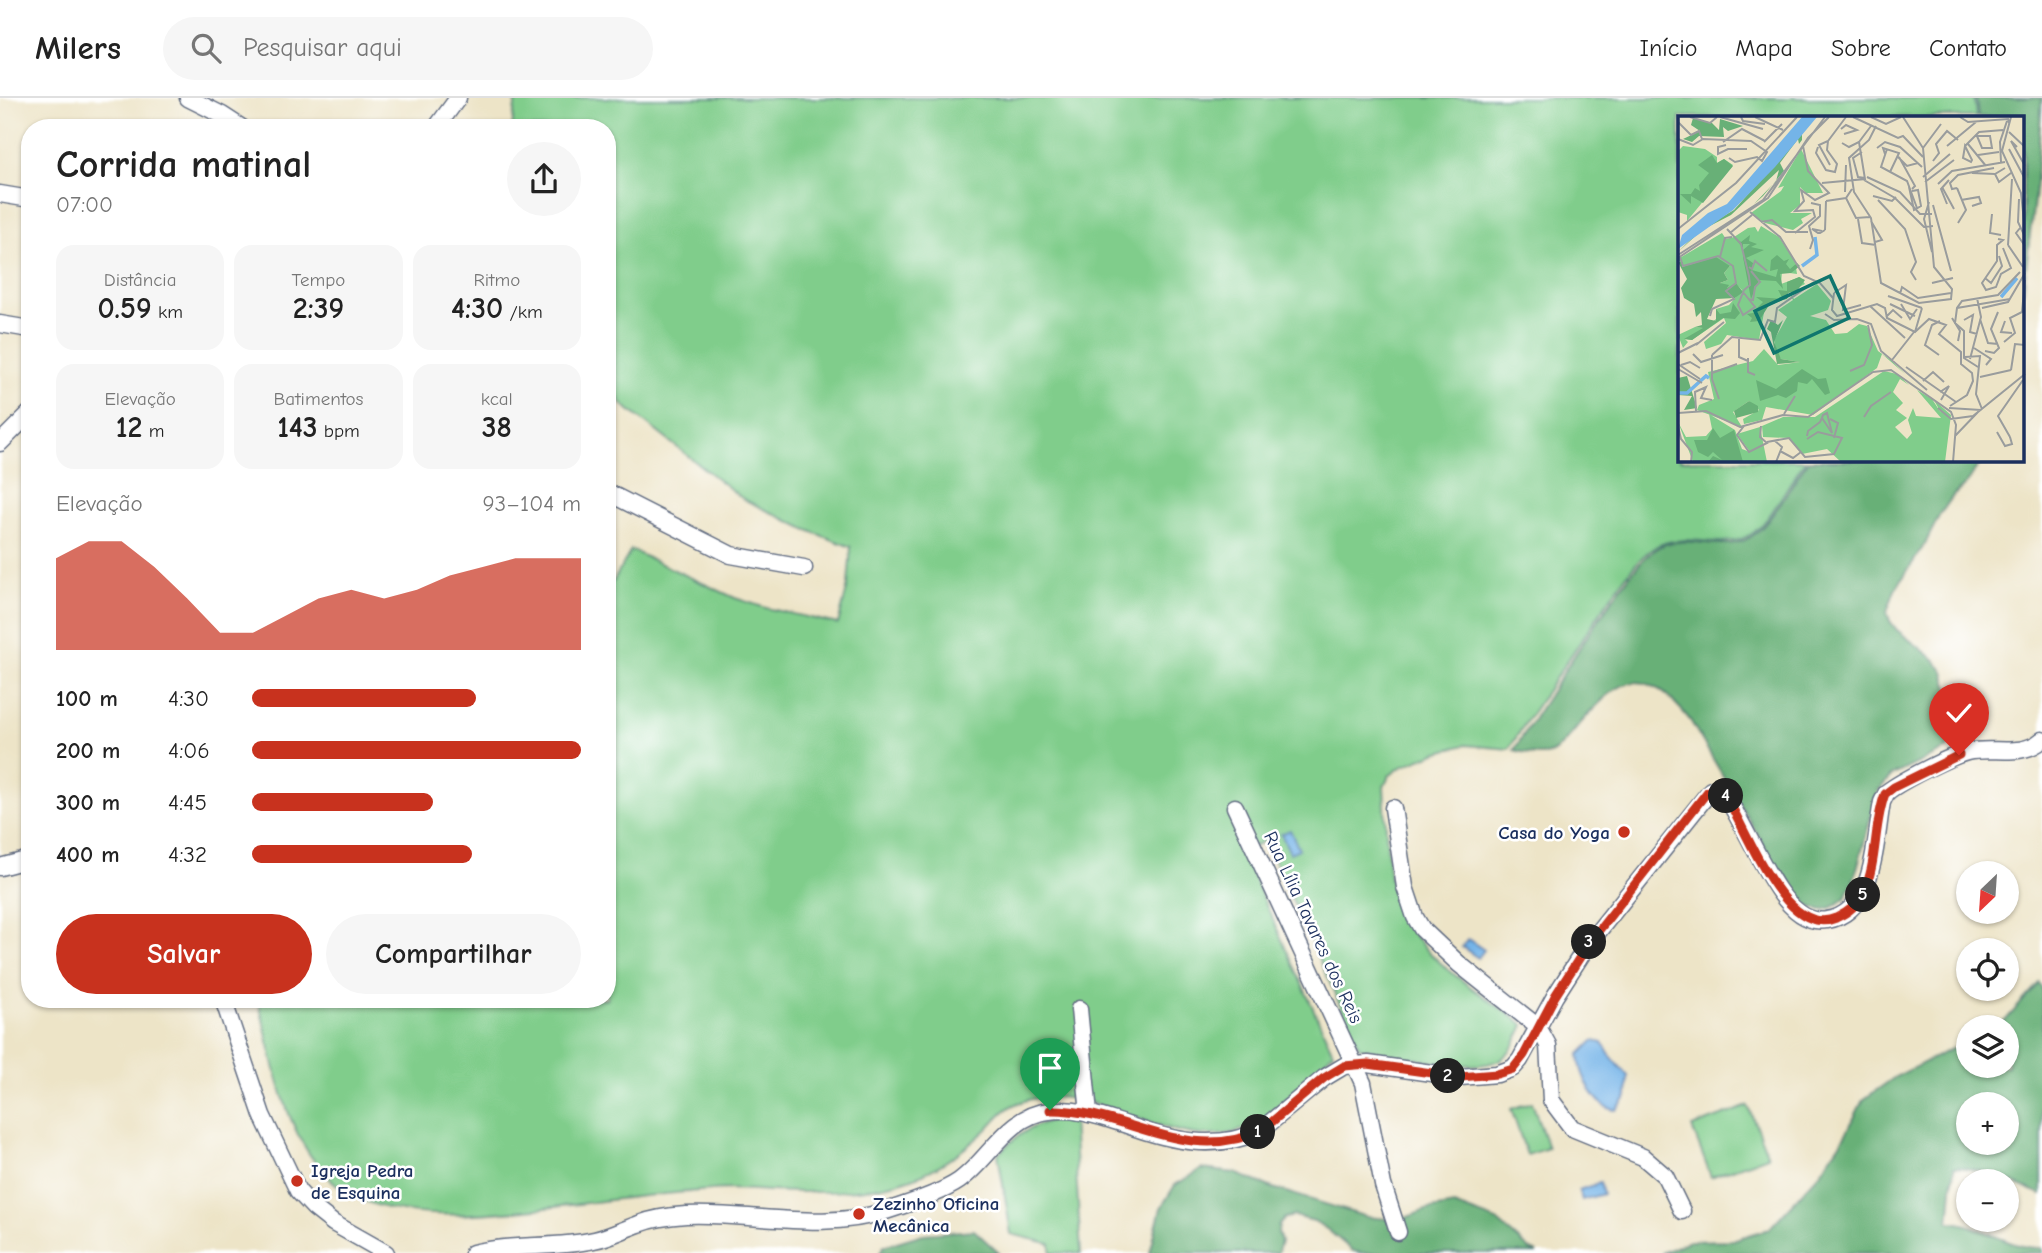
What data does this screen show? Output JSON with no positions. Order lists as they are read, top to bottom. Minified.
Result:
{"streets":{"street":["Rua Lília Tavares dos Reis"]},"places":["Casa do Yoga","Igreja Pedra de Esquina","Zezinho Oficina Mecânica"],"north":"bottom left","page":{"header":"Milers","search":"Pesquisar aqui","nav":["Início","Mapa","Sobre","Contato"],"heading":["Corrida matinal","07:00"],"stats":[["Distância","0.59 km"],["Tempo","2:39"],["Ritmo","4:30 /km"],["Elevação","12 m"],["Batimentos","143 bpm"],["kcal","38"]],"chart":["Elevação","93–104 m"],"list":[{"name":"100 m","note":"4:30"},{"name":"200 m","note":"4:06"},{"name":"300 m","note":"4:45"},{"name":"400 m","note":"4:32"}],"pins":["4","5","3","2","1"],"map_buttons":["+","−"],"buttons":["Salvar","Compartilhar"]}}
